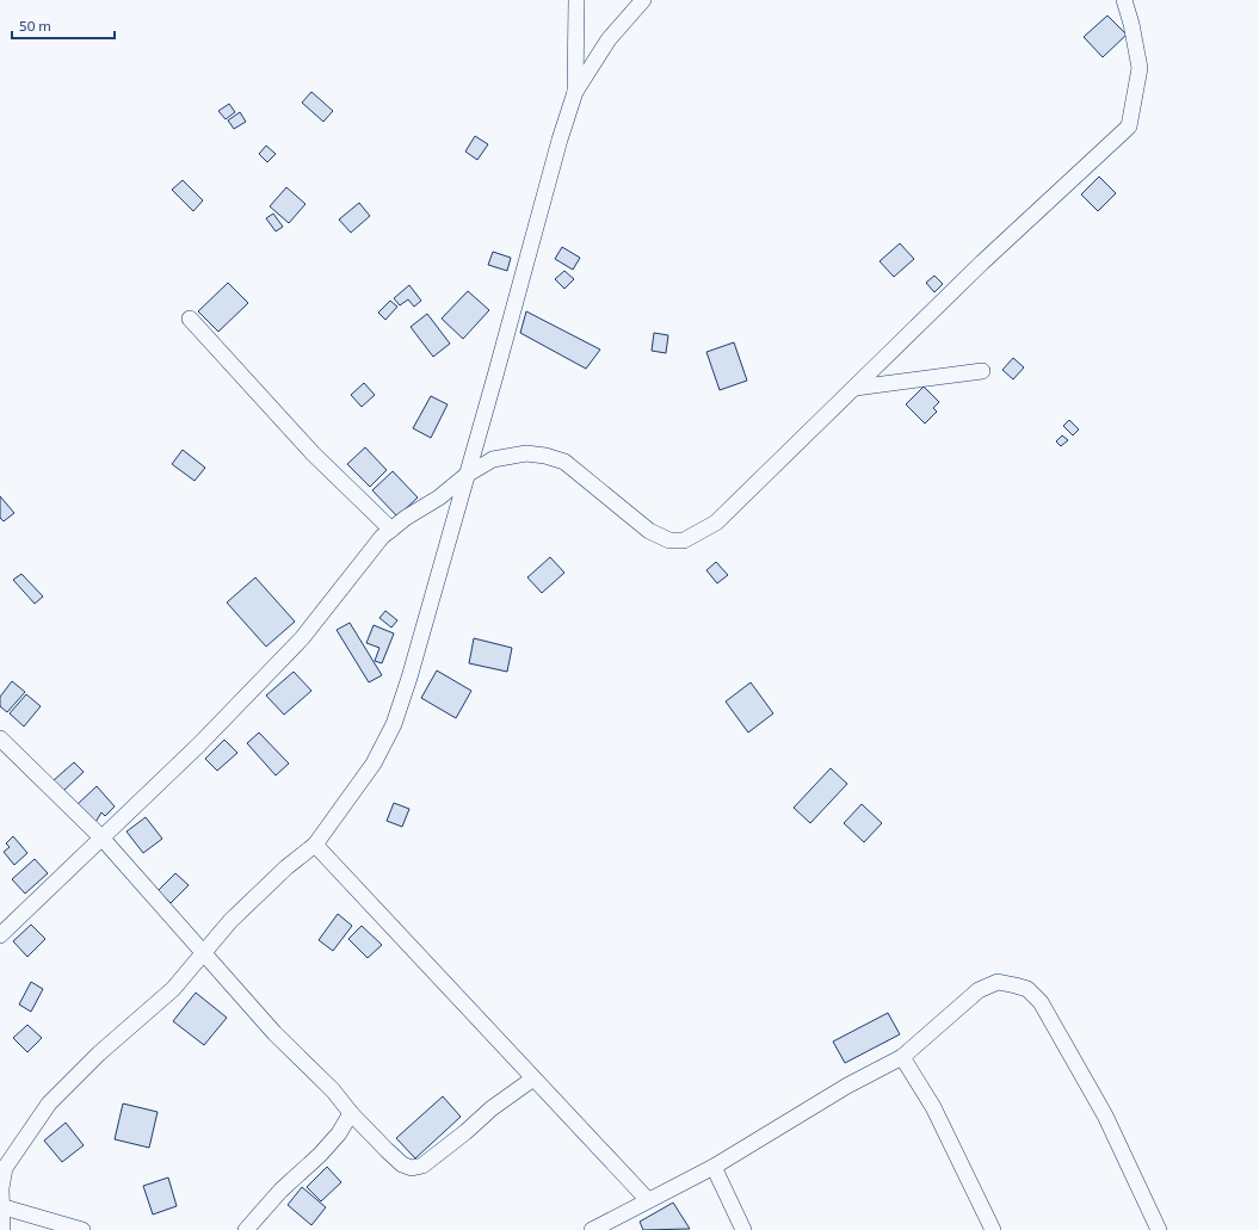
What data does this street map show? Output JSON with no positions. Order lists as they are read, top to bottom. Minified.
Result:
{"scale_bar":"50 m"}
